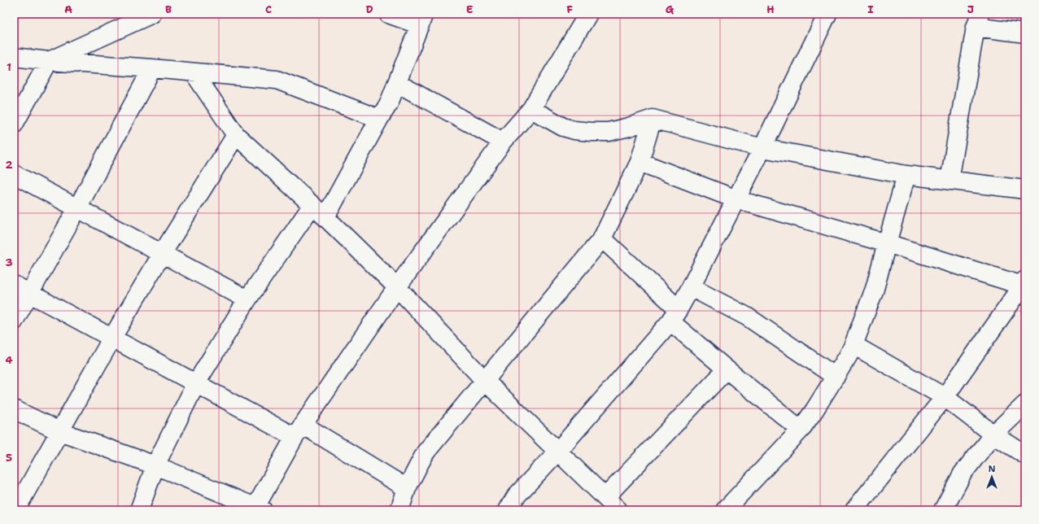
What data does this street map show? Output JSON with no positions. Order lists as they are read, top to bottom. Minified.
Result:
{"north":"top","grid":{"columns":["A","B","C","D","E","F","G","H","I","J"],"rows":["1","2","3","4","5"]}}
